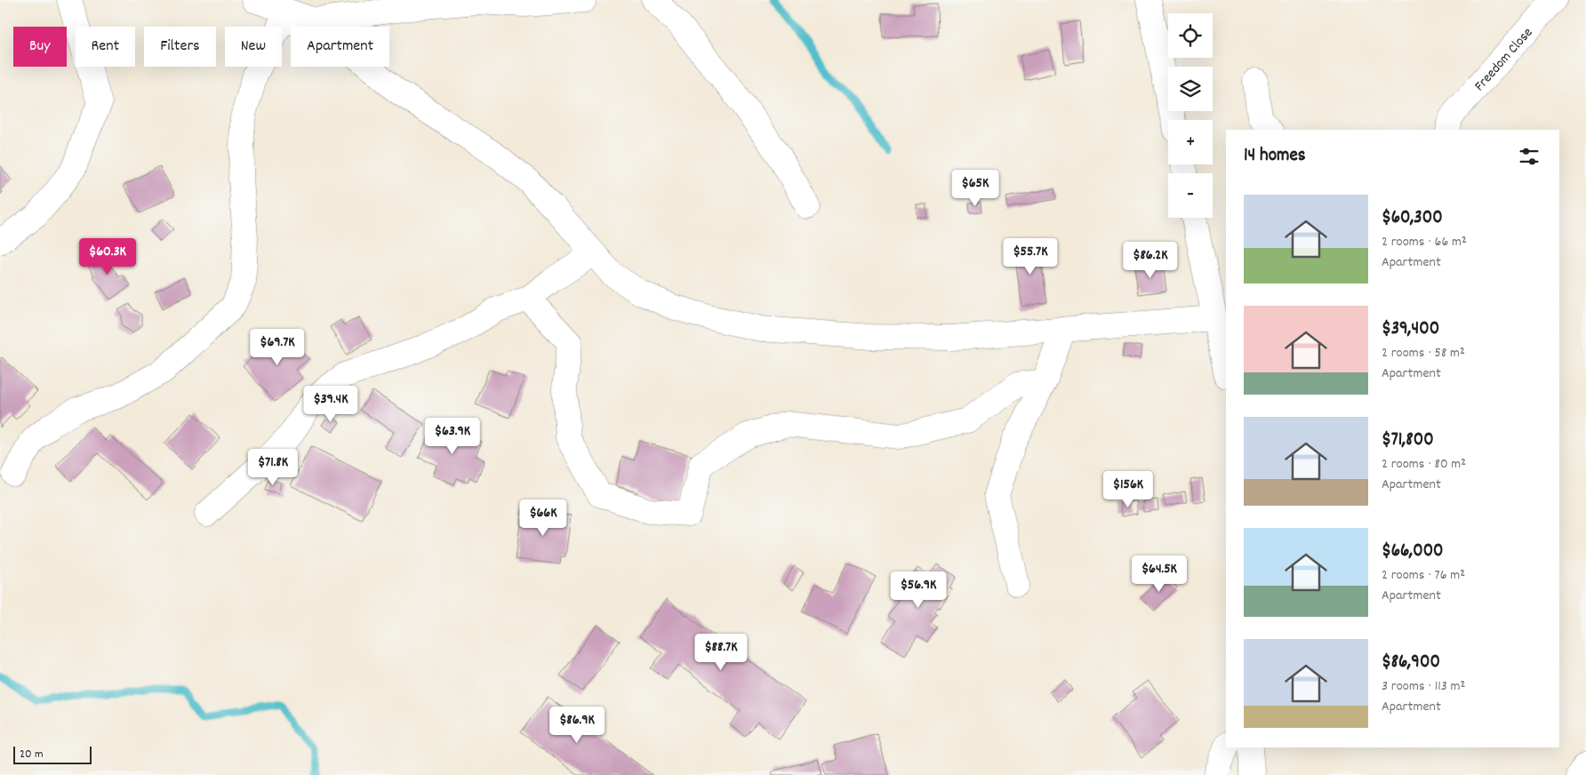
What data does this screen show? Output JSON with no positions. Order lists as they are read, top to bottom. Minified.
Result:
{"streets":{"street":["Freedom Close"]},"scale_bar":"20 m","page":{"map_buttons":["+","−"],"chip":["Buy","Rent","Filters","New","Apartment"],"heading":"14 homes","price":["$65K","$60.3K","$55.7K","$86.2K","$69.7K","$39.4K","$63.9K","$71.8K","$156K","$66K","$64.5K","$56.9K","$88.7K","$86.9K"],"list":[{"name":"$60,300","note":"2 rooms · 66 m² · Apartment"},{"name":"$39,400","note":"2 rooms · 58 m² · Apartment"},{"name":"$71,800","note":"2 rooms · 80 m² · Apartment"},{"name":"$66,000","note":"2 rooms · 76 m² · Apartment"},{"name":"$86,900","note":"3 rooms · 113 m² · Apartment"}],"scale":"20 m"}}
